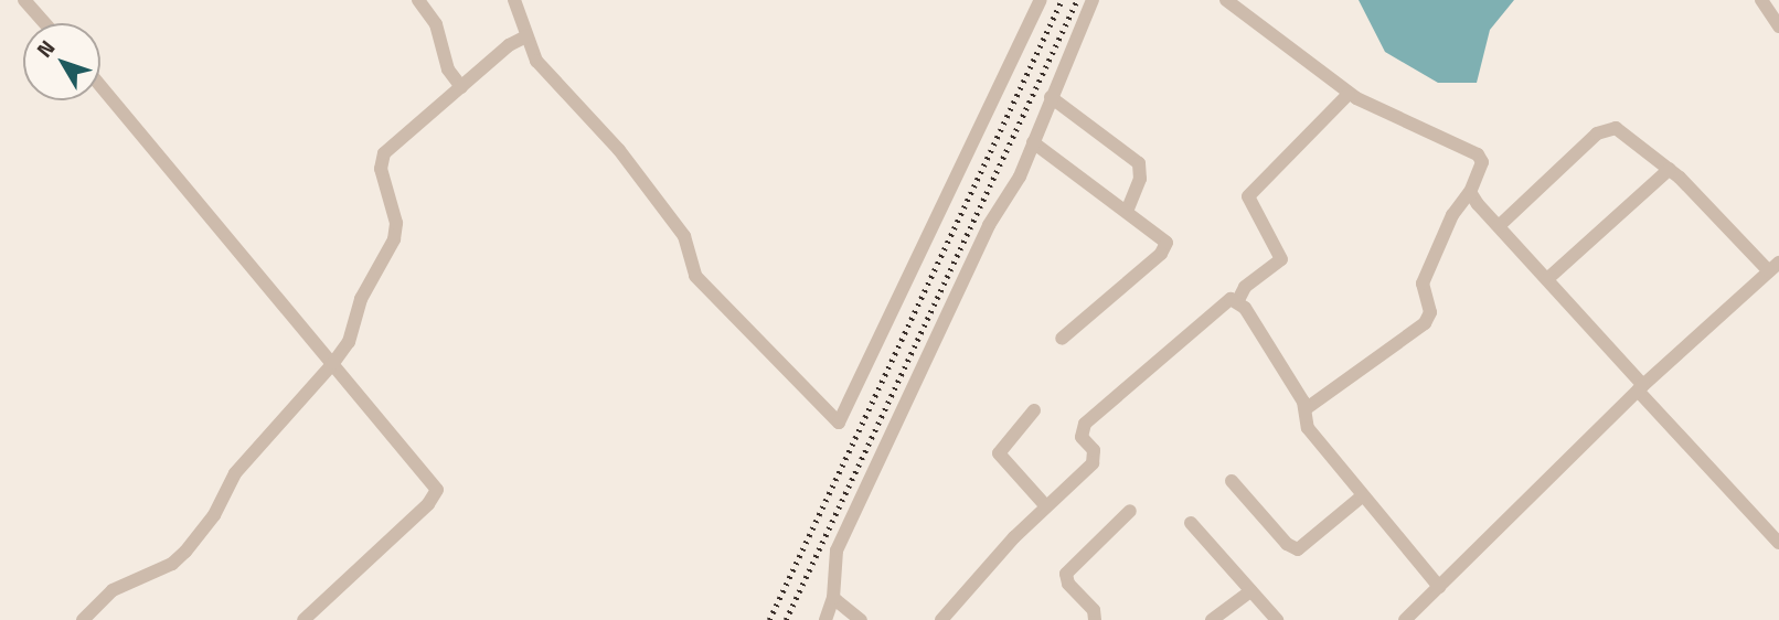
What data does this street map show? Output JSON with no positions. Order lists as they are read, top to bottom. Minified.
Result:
{"north":"top left"}
